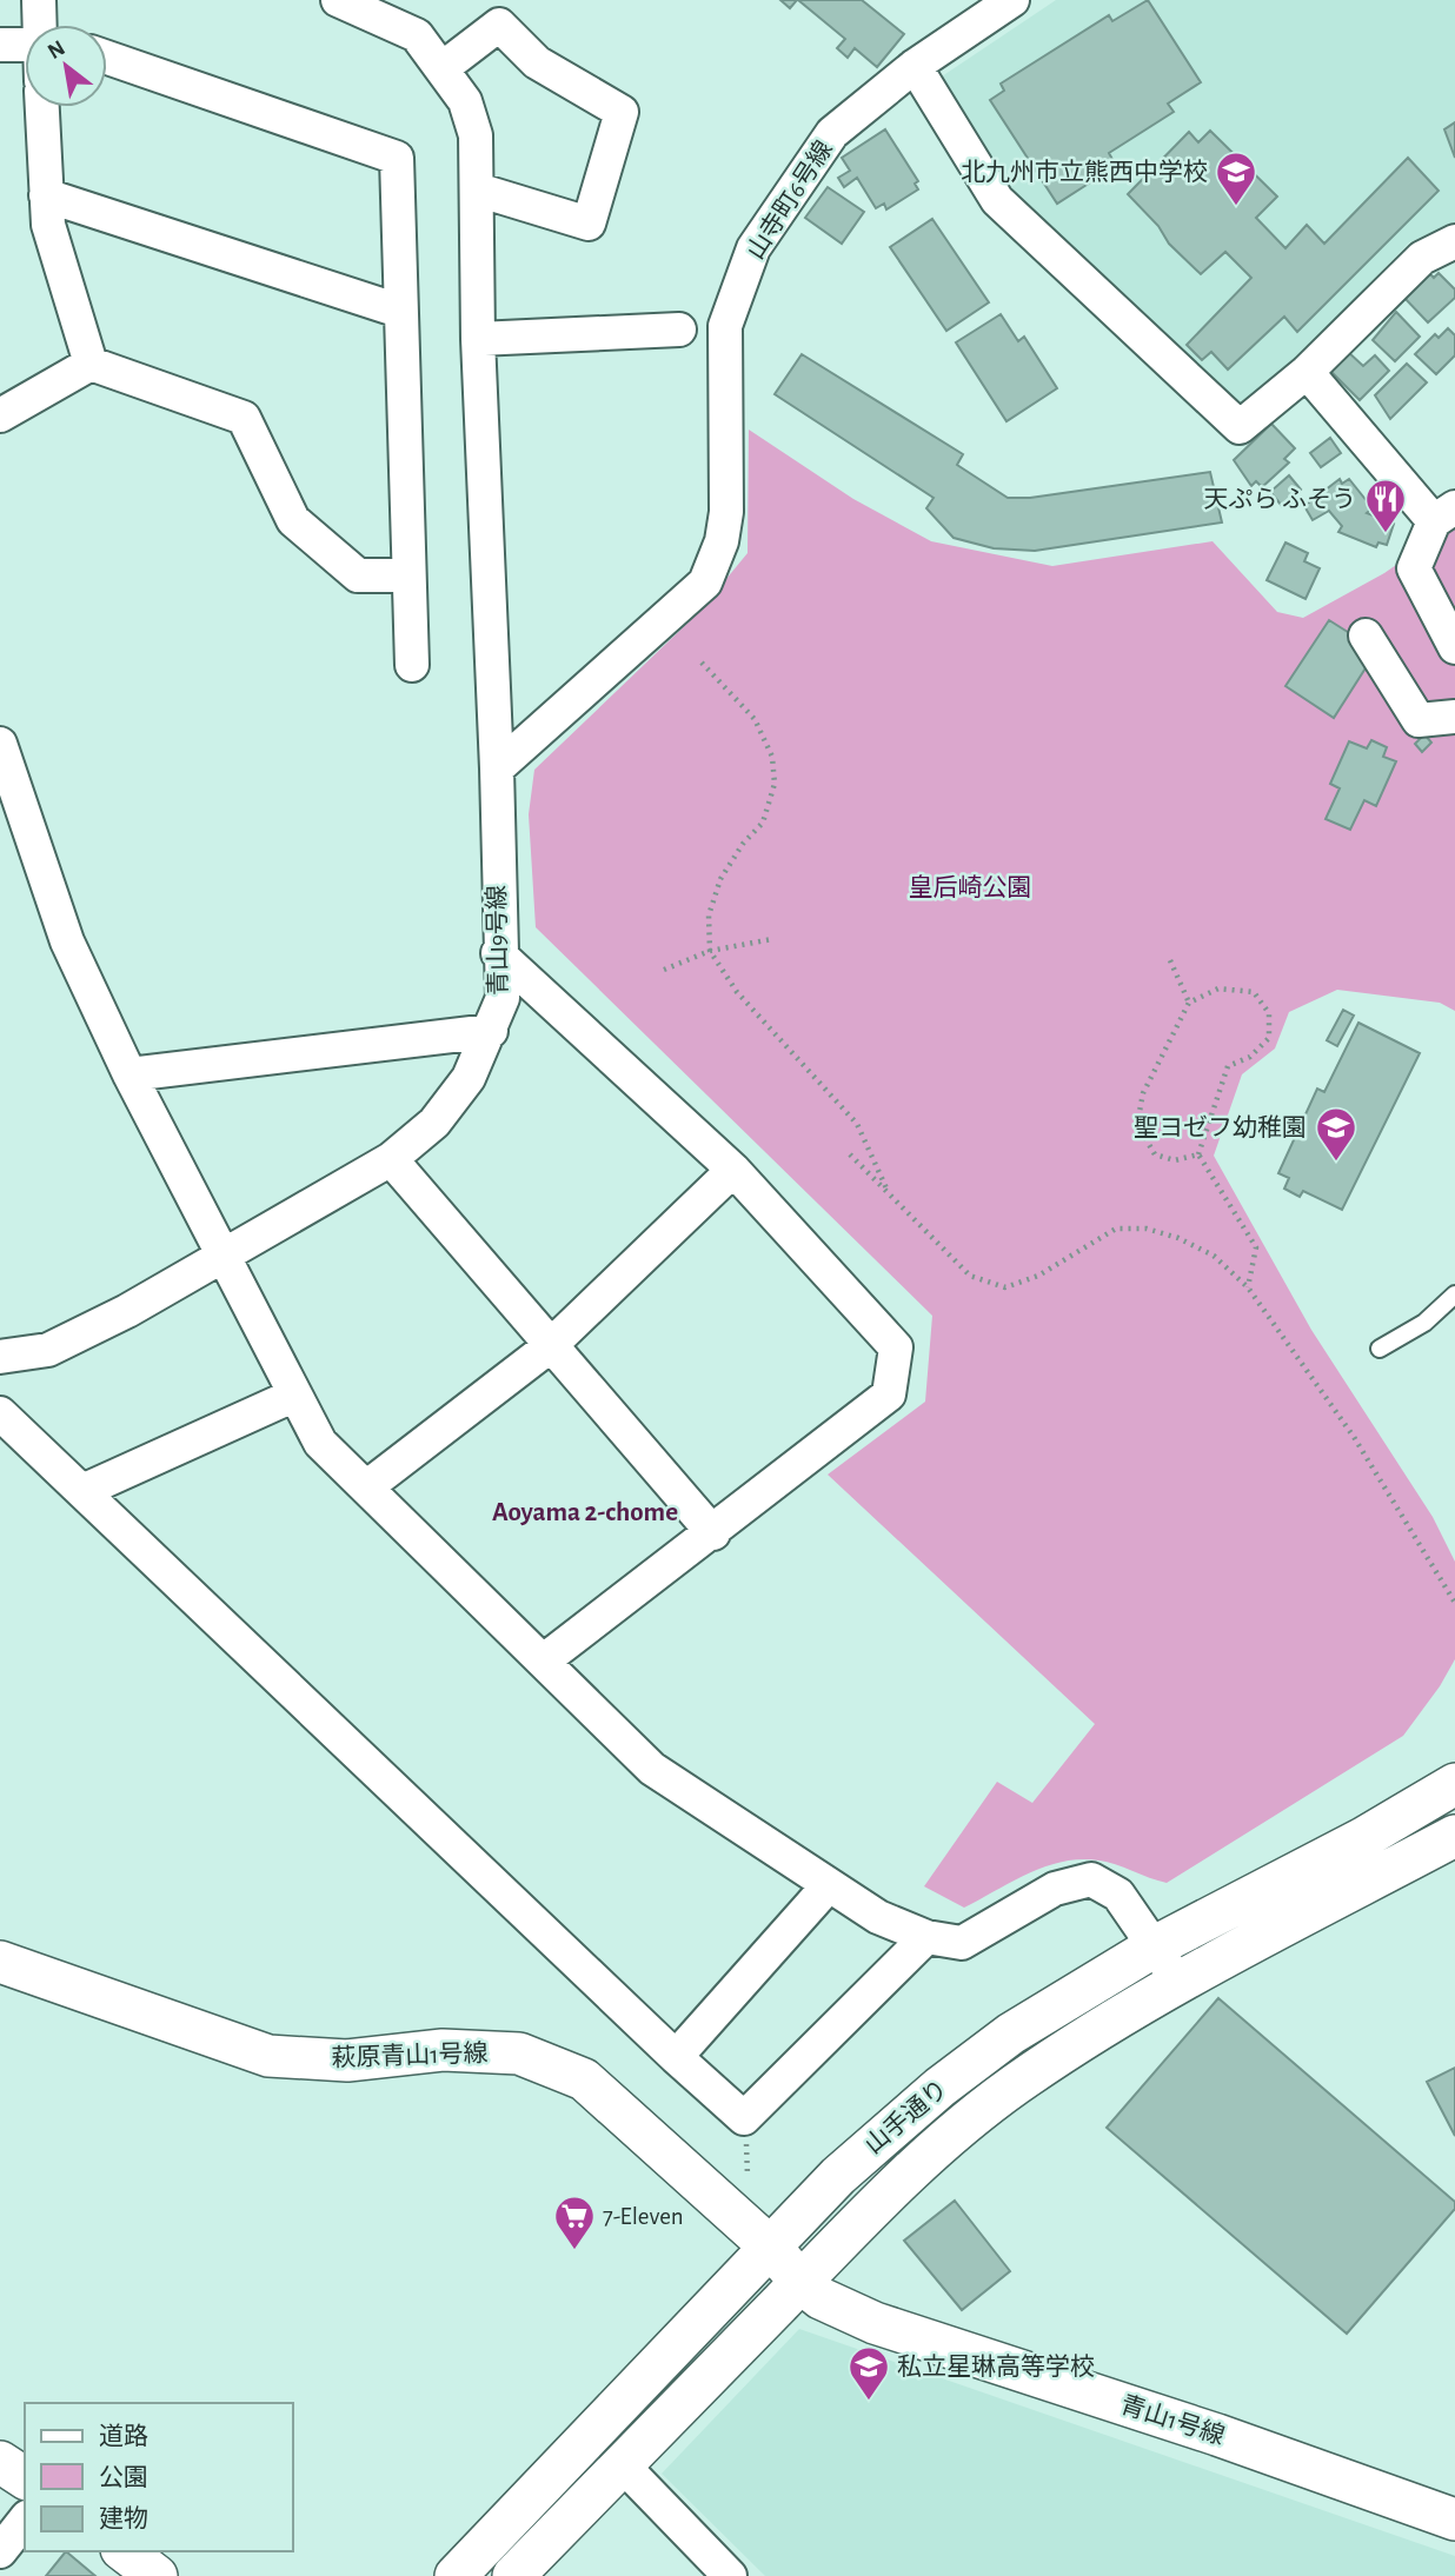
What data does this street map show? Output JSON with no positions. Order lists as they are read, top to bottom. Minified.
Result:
{"streets":{"street":["山寺町6号線","青山9号線","萩原青山1号線","山手通り","青山1号線"]},"crossings":[["山寺町6号線","青山9号線"],["萩原青山1号線","山手通り"],["萩原青山1号線","青山1号線"],["山手通り","青山1号線"]],"districts":["Aoyama 2-chome"],"parks":["皇后崎公園"],"places":{"school or university":["北九州市立熊西中学校","聖ヨゼフ幼稚園","私立星琳高等学校"],"restaurant":["天ぷら ふそう"],"supermarket":["7-Eleven"]},"legend":["道路","公園","建物"],"north":"top left"}
